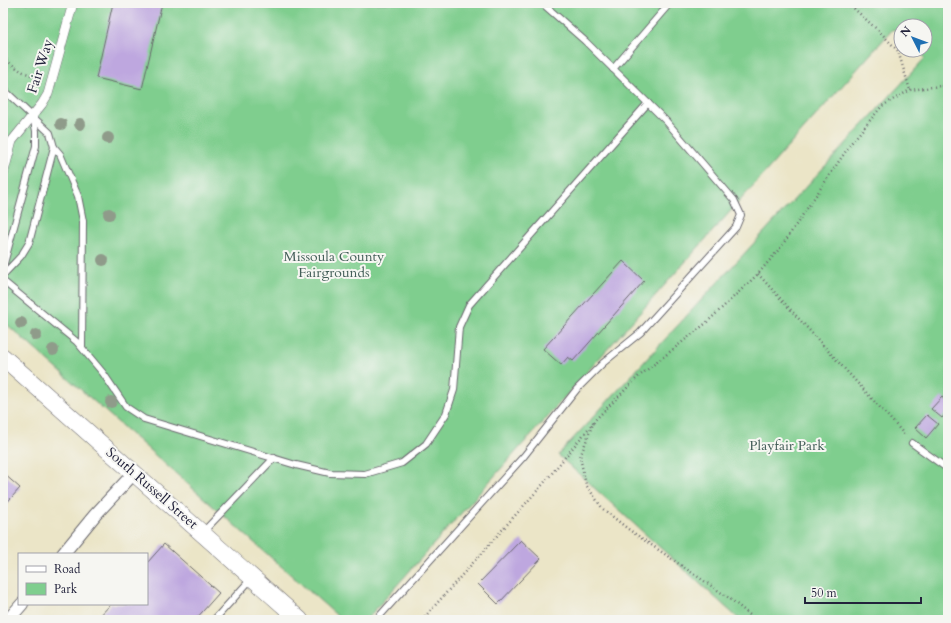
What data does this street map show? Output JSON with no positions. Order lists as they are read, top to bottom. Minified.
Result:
{"streets":{"main road":["South Russell Street"],"street":["Fair Way"]},"parks":["Missoula County Fairgrounds","Playfair Park"],"legend":["Road","Park"],"scale_bar":"50 m","north":"top left"}
